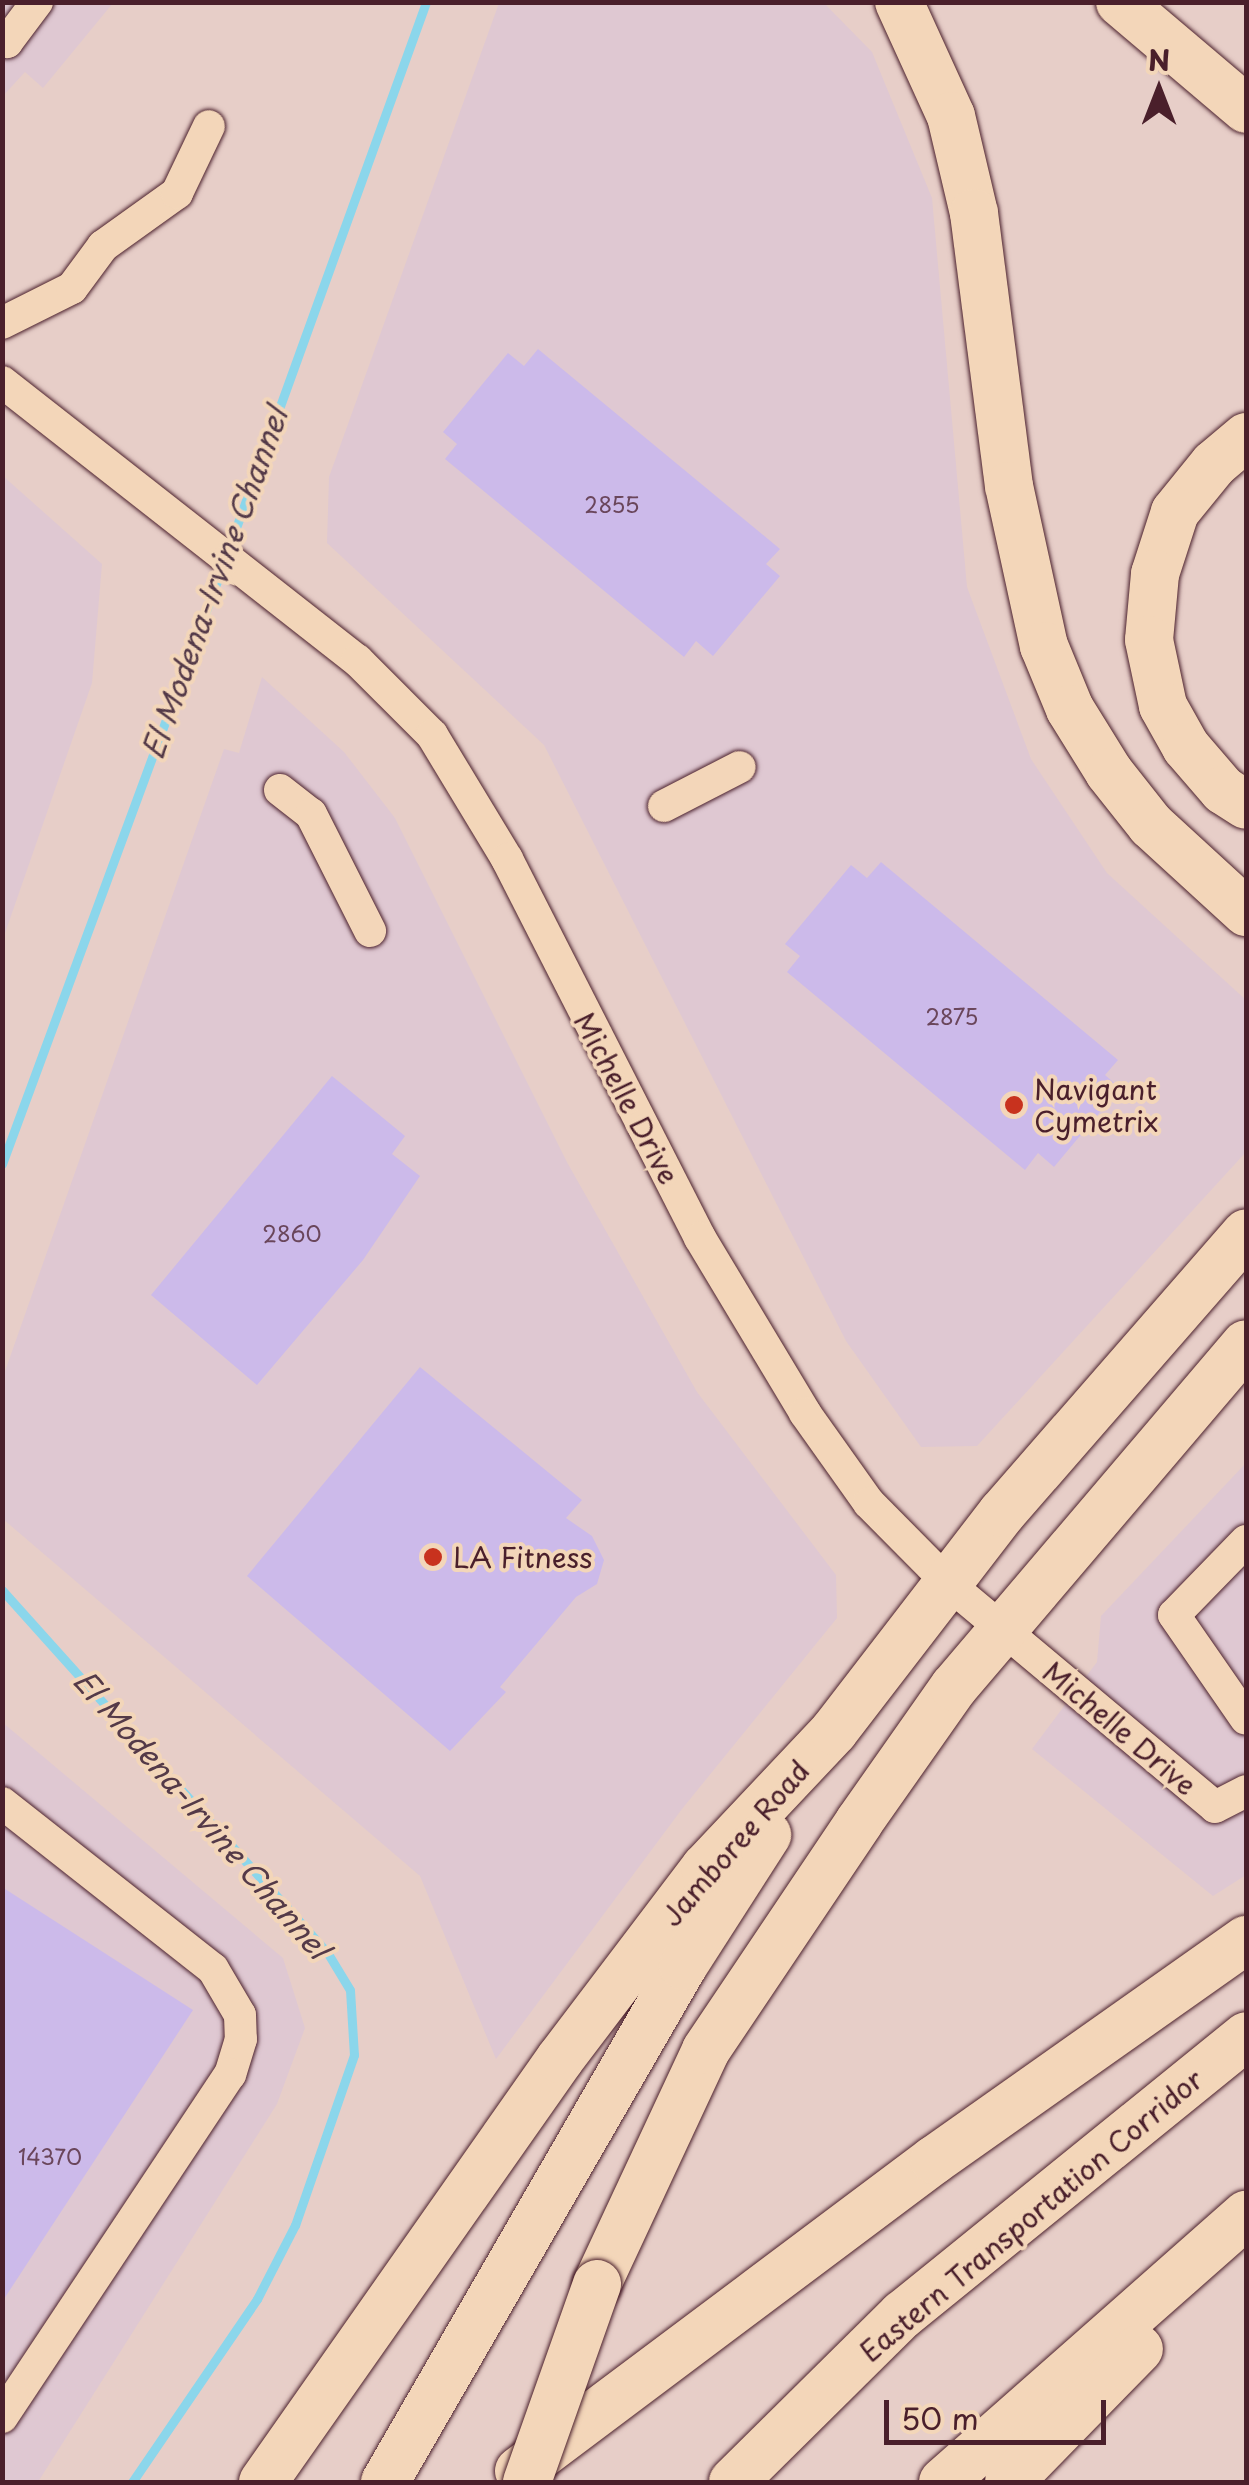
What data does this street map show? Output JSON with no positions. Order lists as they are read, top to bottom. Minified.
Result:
{"streets":{"highway":["Jamboree Road","Eastern Transportation Corridor"],"street":["Michelle Drive"]},"crossings":[["Michelle Drive","Jamboree Road"]],"water":["El Modena-Irvine Channel"],"places":["Navigant Cymetrix","LA Fitness"],"house_numbers":["2855","2875","2860","14370"],"scale_bar":"50 m","north":"top"}
